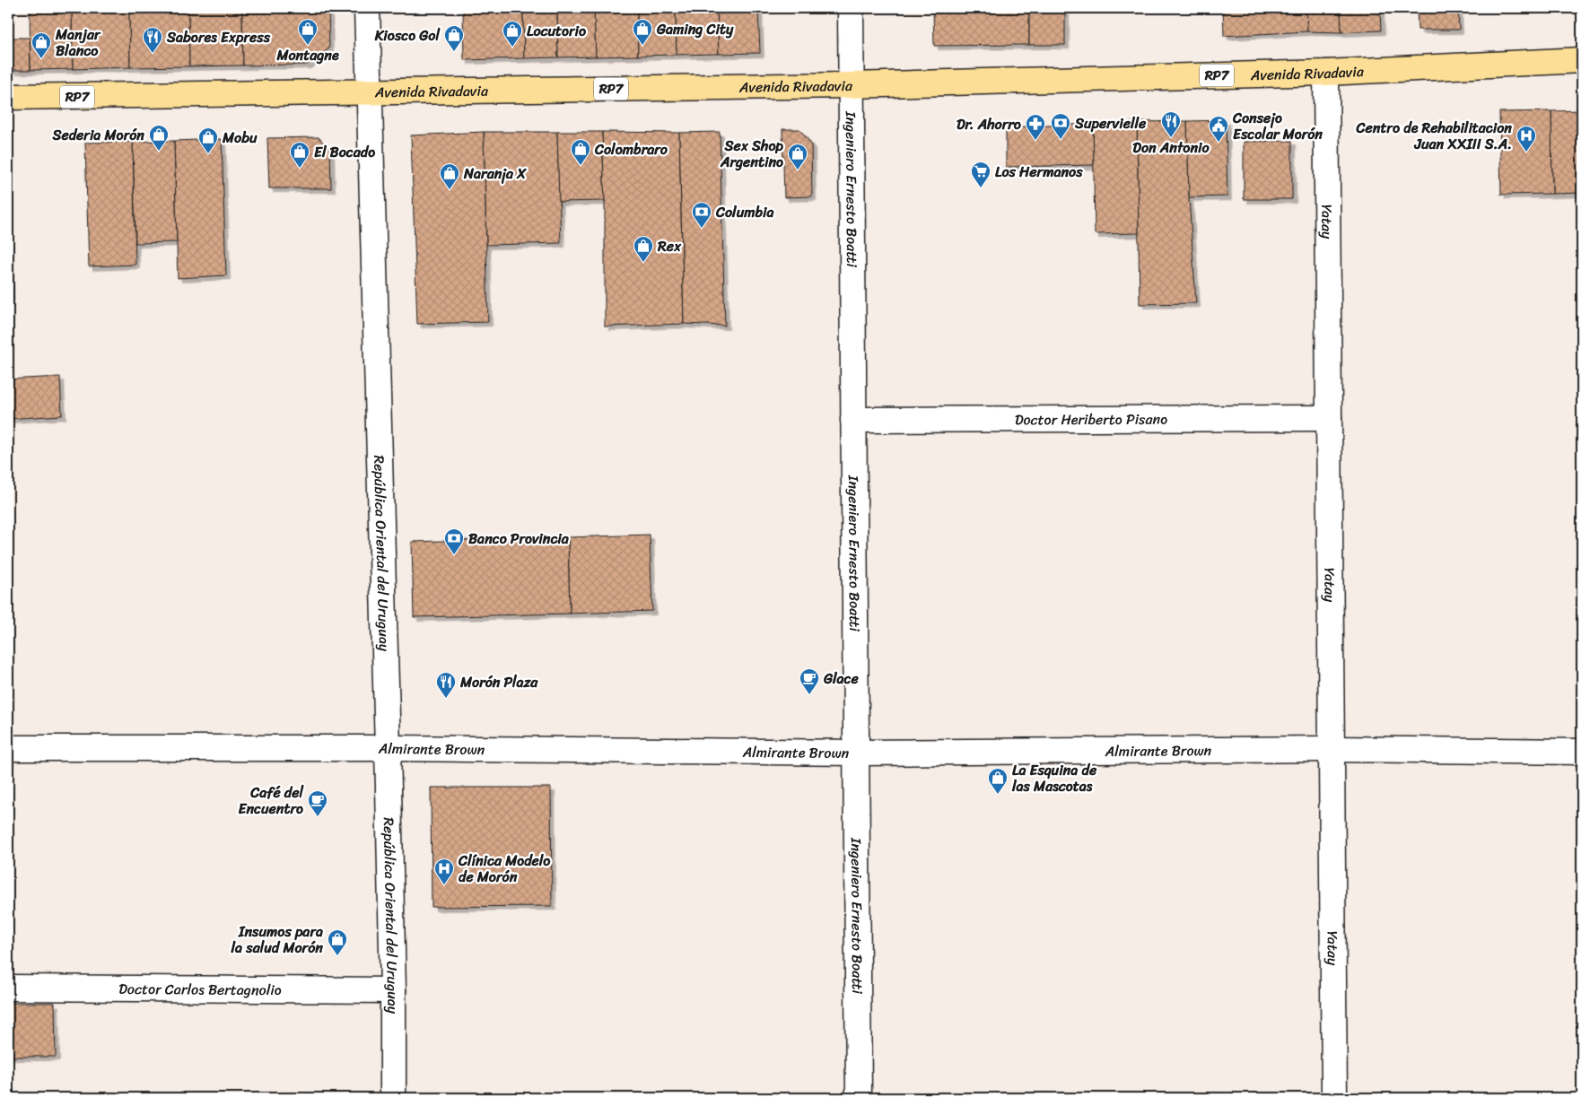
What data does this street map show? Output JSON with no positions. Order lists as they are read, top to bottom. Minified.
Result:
{"streets":{"main road":["Avenida Rivadavia","RP7"],"street":["Ingeniero Ernesto Boatti","Yatay","Doctor Heriberto Pisano","República Oriental del Uruguay","Almirante Brown","Doctor Carlos Bertagnolio"]},"crossings":[["Avenida Rivadavia","Ingeniero Ernesto Boatti"],["Avenida Rivadavia","Yatay"],["Avenida Rivadavia","República Oriental del Uruguay"],["Ingeniero Ernesto Boatti","Doctor Heriberto Pisano"],["Ingeniero Ernesto Boatti","Almirante Brown"],["Yatay","Doctor Heriberto Pisano"],["Yatay","Almirante Brown"],["República Oriental del Uruguay","Almirante Brown"],["República Oriental del Uruguay","Doctor Carlos Bertagnolio"]],"places":{"shop":["Montagne","Gaming City","Locutorio","Kiosco Gol","Manjar Blanco","Sederia Morón","Mobu","Colombraro","El Bocado","Sex Shop Argentino","Naranja X","Rex","La Esquina de las Mascotas","Insumos para la salud Morón"],"restaurant":["Sabores Express","Don Antonio","Morón Plaza"],"bank":["Supervielle","Columbia","Banco Provincia"],"pharmacy":["Dr. Ahorro"],"public building":["Consejo Escolar Morón"],"hospital":["Centro de Rehabilitacion Juan XXIII S.A.","Clínica Modelo de Morón"],"supermarket":["Los Hermanos"],"cafe":["Glace","Café del Encuentro"]}}
